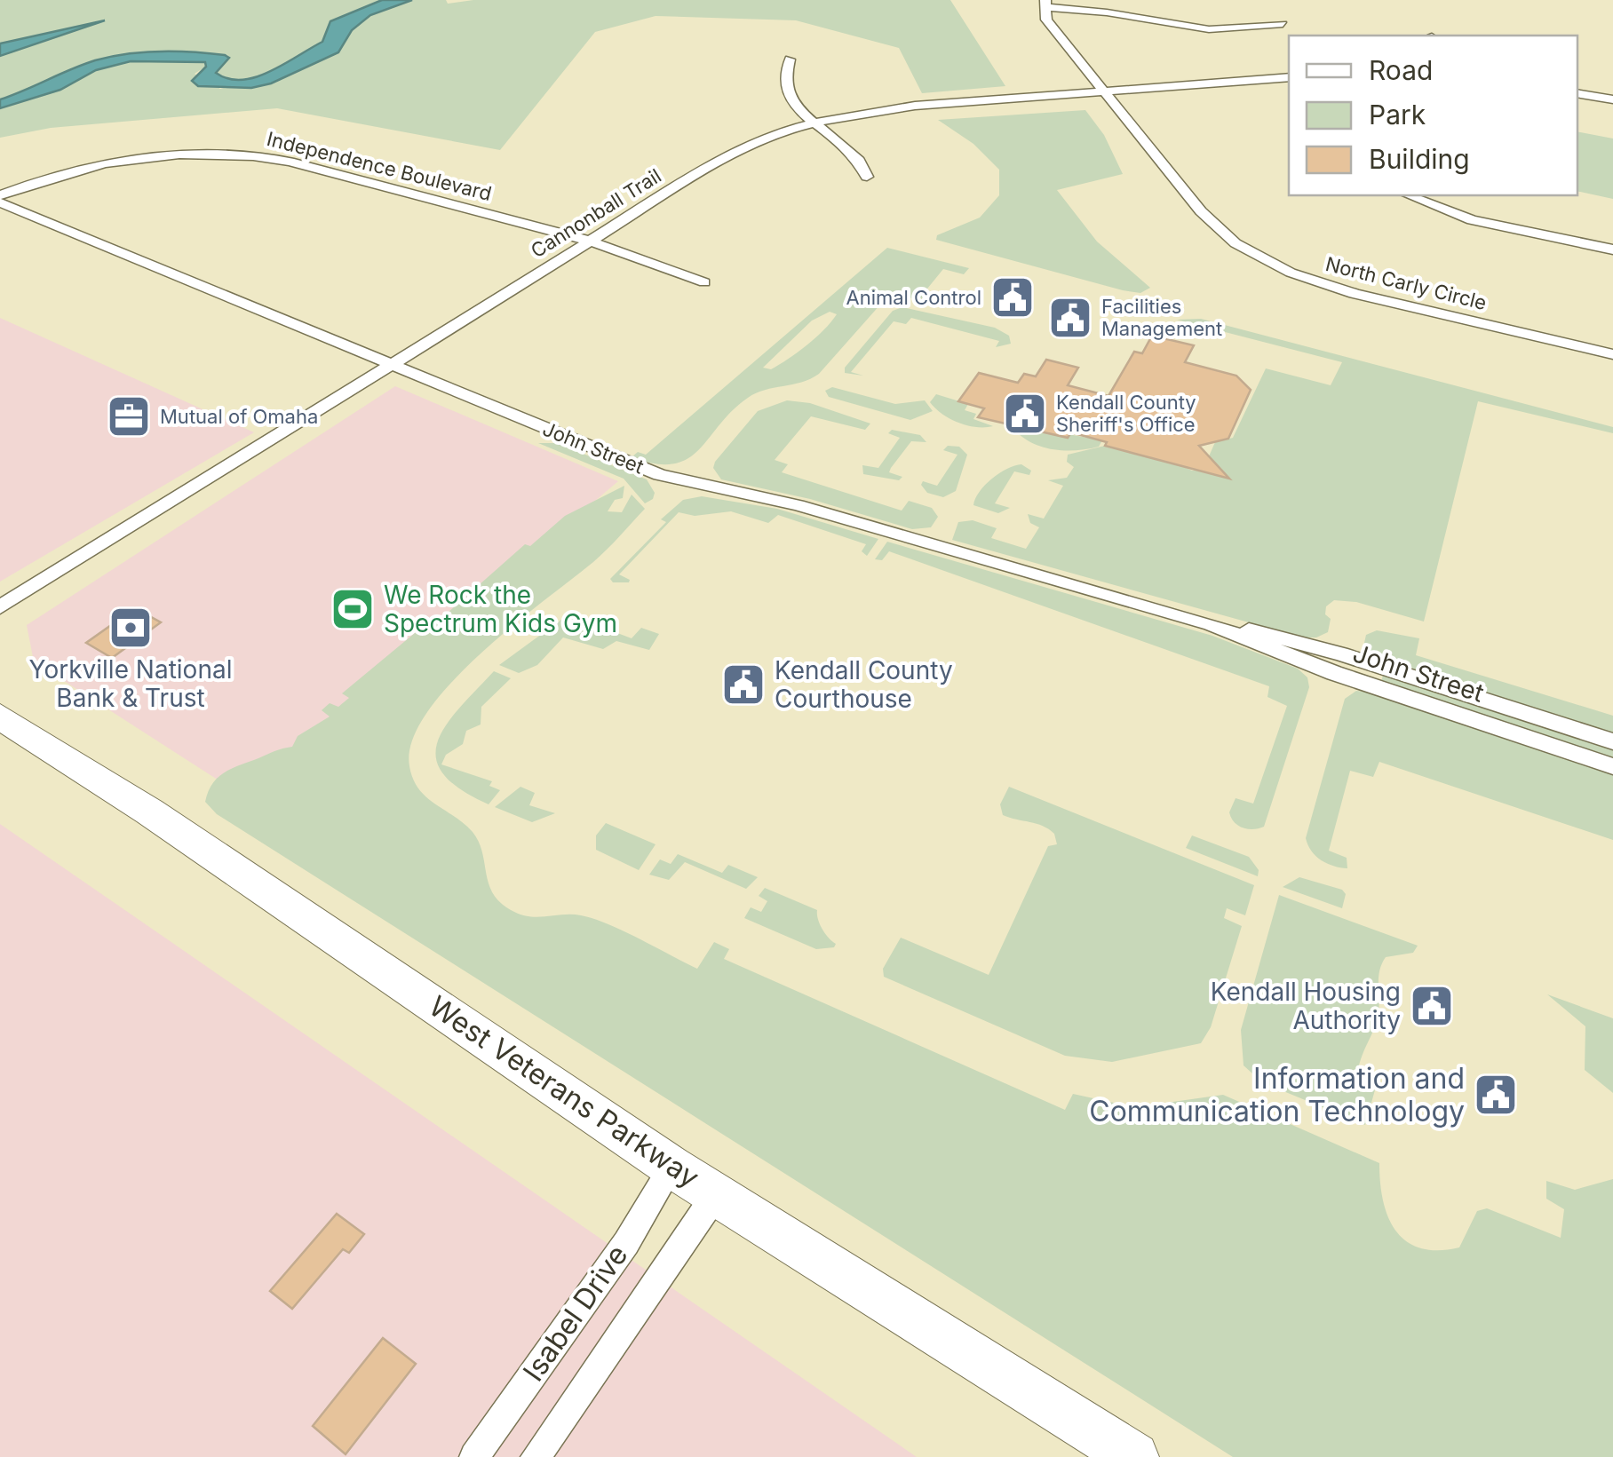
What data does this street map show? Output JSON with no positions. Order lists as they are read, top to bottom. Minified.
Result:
{"streets":{"main road":["West Veterans Parkway"],"street":["Independence Boulevard","Cannonball Trail","North Carly Circle","John Street","Isabel Drive"]},"crossings":[["Independence Boulevard","Cannonball Trail"],["Independence Boulevard","John Street"],["Cannonball Trail","North Carly Circle"],["Cannonball Trail","John Street"],["West Veterans Parkway","Isabel Drive"]],"places":{"public building":["Animal Control","Facilities Management","Kendall County Sheriff's Office","Kendall County Courthouse","Kendall Housing Authority","Information and Communication Technology"],"office":["Mutual of Omaha"],"sports":["We Rock the Spectrum Kids Gym"],"bank":["Yorkville National Bank & Trust"]},"legend":["Road","Park","Building"]}
